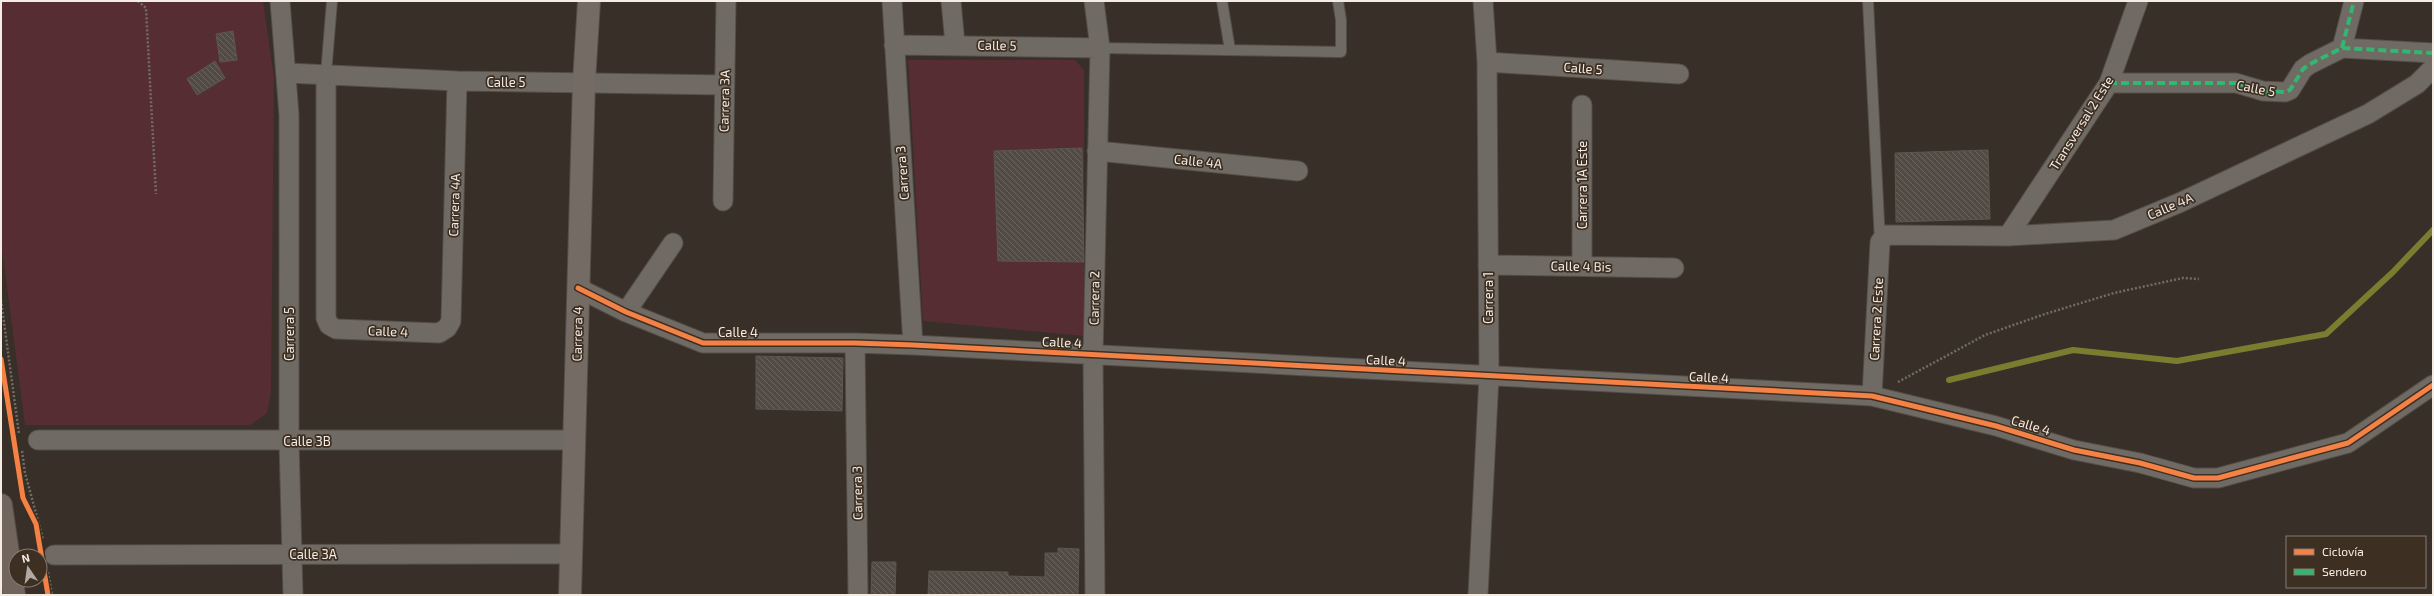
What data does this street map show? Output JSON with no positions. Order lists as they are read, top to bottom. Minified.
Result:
{"streets":{"main road":["Carrera 4"],"street":["Calle 5","Carrera 3A","Transversal 2 Este","Calle 4A","Carrera 3","Carrera 1A Este","Carrera 4A","Calle 4 Bis","Carrera 2","Carrera 1","Carrera 2 Este","Calle 4","Carrera 5","Calle 3B","Calle 3A"]},"crossings":[["Calle 5","Carrera 3A"],["Calle 5","Transversal 2 Este"],["Calle 5","Carrera 3"],["Calle 5","Carrera 4A"],["Calle 5","Carrera 2"],["Calle 5","Carrera 1"],["Calle 5","Calle 4"],["Calle 5","Carrera 5"],["Calle 5","Carrera 4"],["Transversal 2 Este","Calle 4A"],["Calle 4A","Carrera 2"],["Calle 4A","Carrera 2 Este"],["Carrera 3","Calle 4"],["Carrera 1A Este","Calle 4 Bis"],["Carrera 4A","Calle 4"],["Calle 4 Bis","Carrera 1"],["Carrera 2","Calle 4"],["Carrera 1","Calle 4"],["Carrera 2 Este","Calle 4"],["Calle 4","Carrera 4"],["Carrera 5","Calle 3B"],["Carrera 5","Calle 3A"],["Carrera 4","Calle 3B"],["Carrera 4","Calle 3A"]],"legend":["Ciclovía","Sendero"],"north":"top"}
